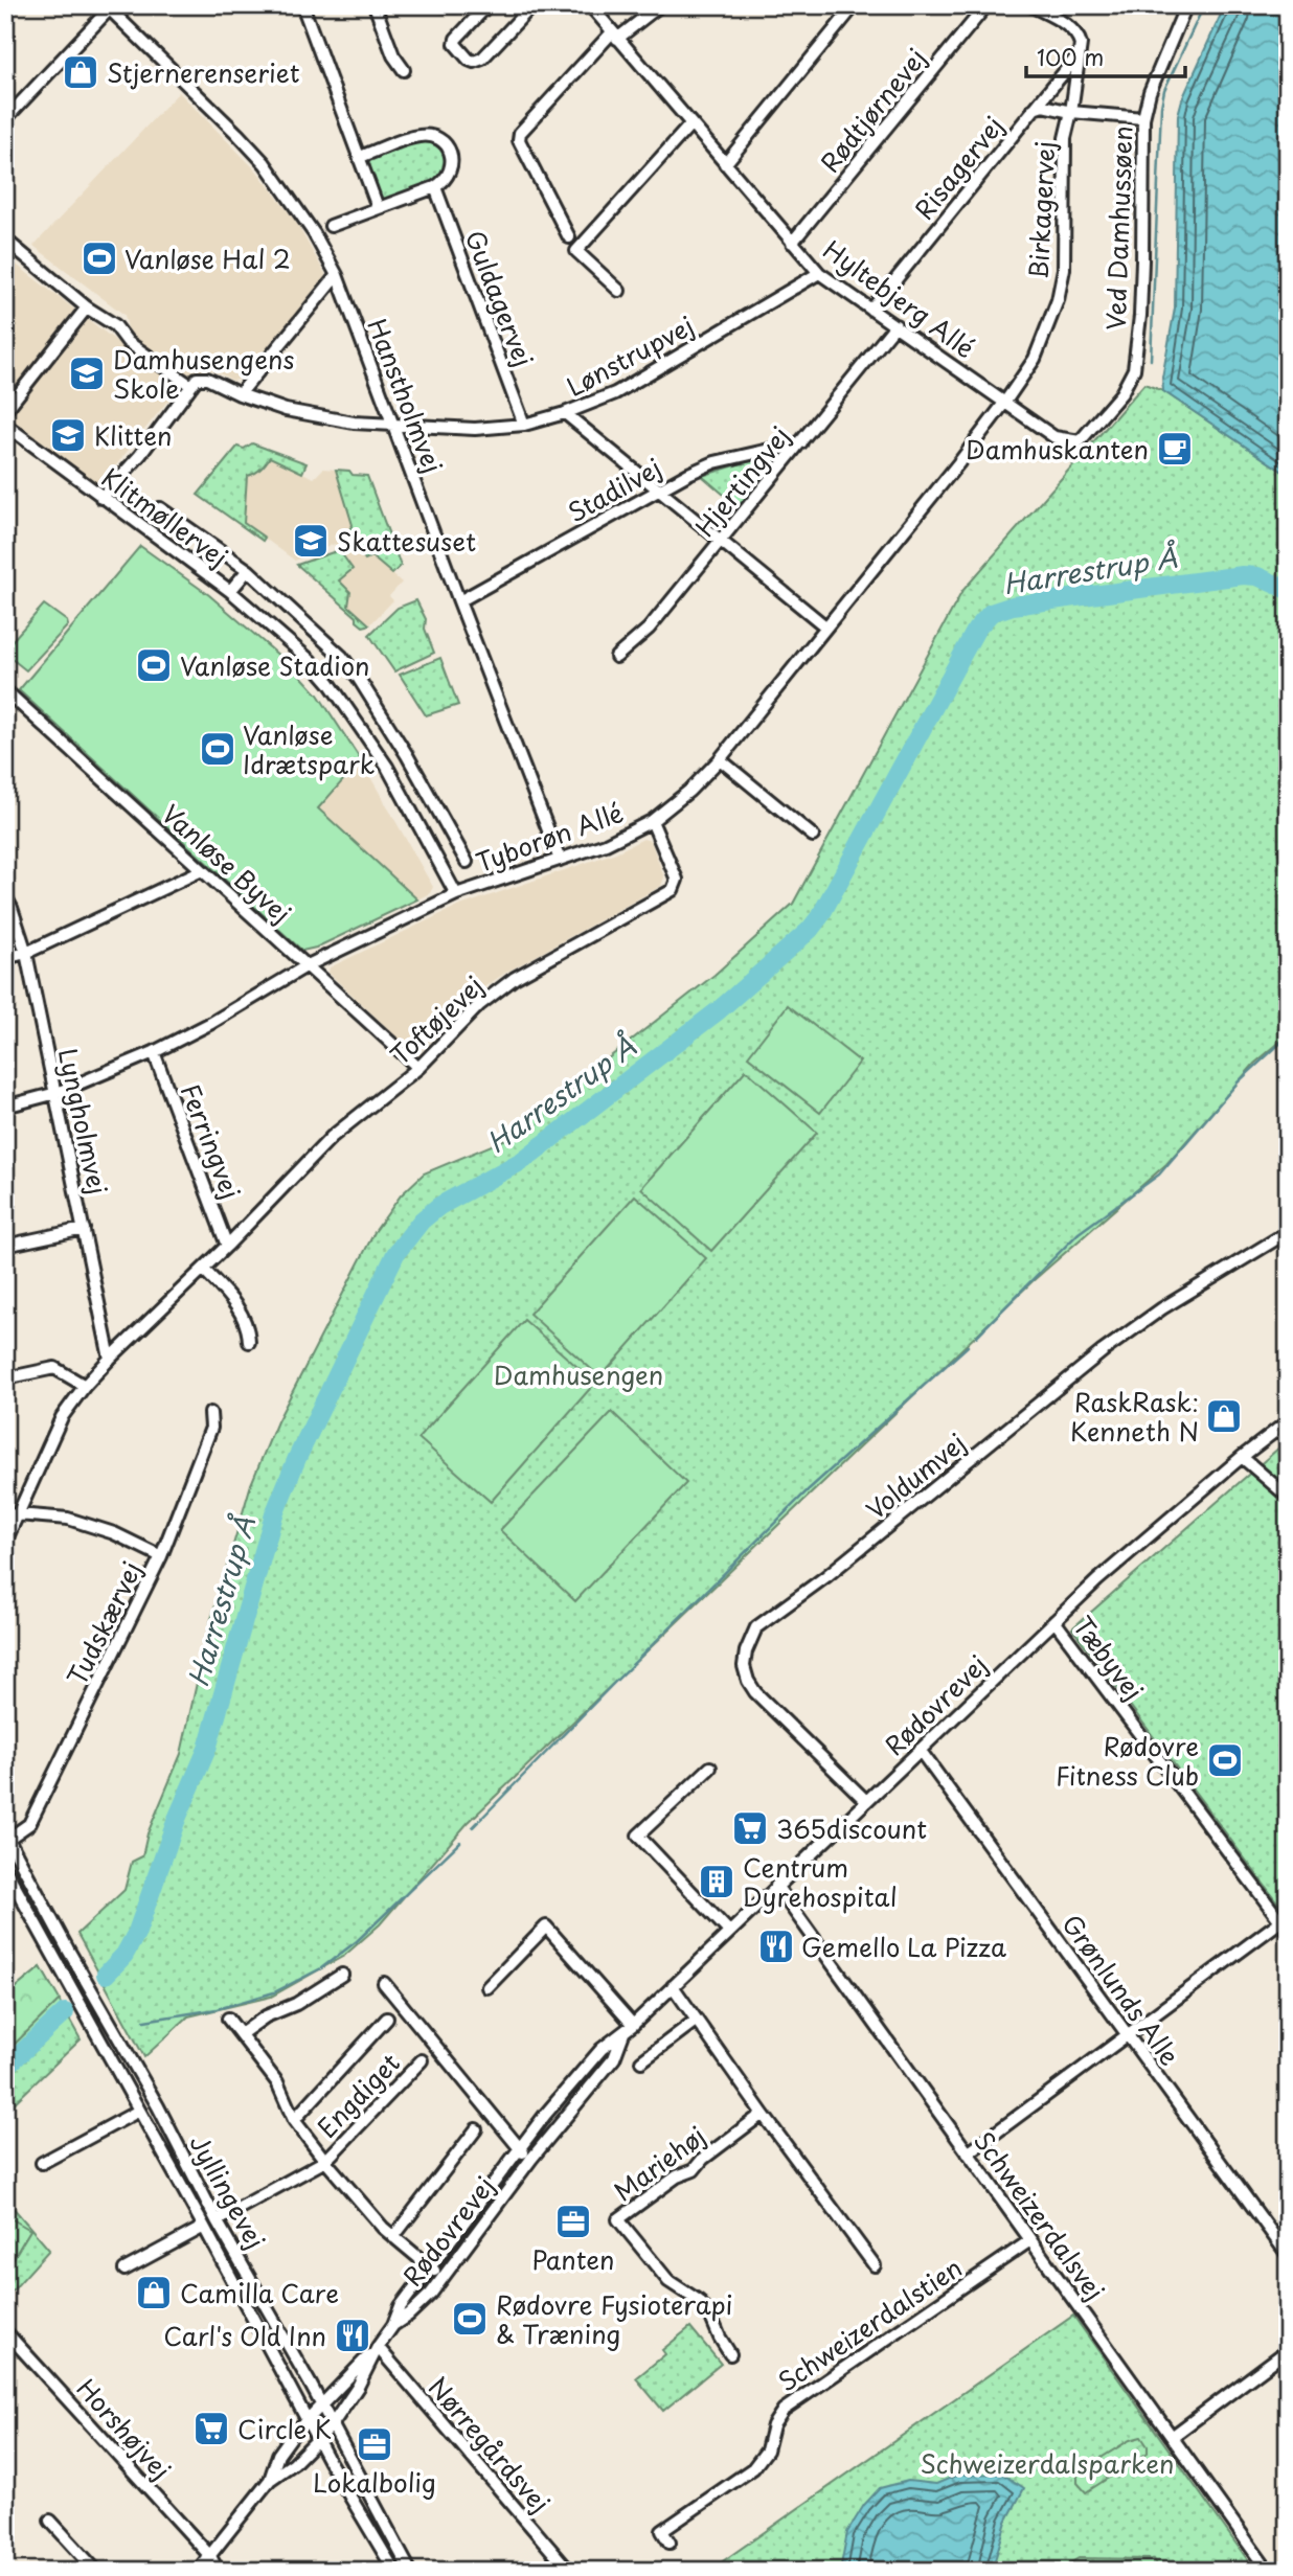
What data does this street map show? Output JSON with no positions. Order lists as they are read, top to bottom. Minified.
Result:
{"streets":{"street":["Rødtjørnevej","Risagervej","Birkagervej","Ved Damhussøen","Guldagervej","Hyltebjerg Allé","Lønstrupvej","Hanstholmvej","Hjertingvej","Stadilvej","Klitmøllervej","Tyborøn Allé","Vanløse Byvej","Toftøjevej","Lyngholmvej","Ferringvej","Voldumvej","Tudskærvej","Tæbyvej","Rødovrevej","Grønlunds Alle","Engdiget","Mariehøj","Jyllingevej","Schweizerdalsvej","Schweizerdalstien","Horshøjvej","Nørregårdsvej"]},"crossings":[["Rødtjørnevej","Hyltebjerg Allé"],["Risagervej","Birkagervej"],["Risagervej","Hyltebjerg Allé"],["Birkagervej","Hyltebjerg Allé"],["Birkagervej","Tyborøn Allé"],["Ved Damhussøen","Hyltebjerg Allé"],["Guldagervej","Lønstrupvej"],["Hyltebjerg Allé","Lønstrupvej"],["Hyltebjerg Allé","Hjertingvej"],["Hyltebjerg Allé","Tyborøn Allé"],["Lønstrupvej","Hanstholmvej"],["Hanstholmvej","Stadilvej"],["Hanstholmvej","Tyborøn Allé"],["Hjertingvej","Stadilvej"],["Klitmøllervej","Tyborøn Allé"],["Tyborøn Allé","Vanløse Byvej"],["Tyborøn Allé","Toftøjevej"],["Tyborøn Allé","Lyngholmvej"],["Tyborøn Allé","Ferringvej"],["Vanløse Byvej","Toftøjevej"],["Toftøjevej","Lyngholmvej"],["Toftøjevej","Ferringvej"],["Voldumvej","Rødovrevej"],["Tudskærvej","Jyllingevej"],["Tæbyvej","Rødovrevej"],["Rødovrevej","Grønlunds Alle"],["Rødovrevej","Engdiget"],["Rødovrevej","Jyllingevej"],["Rødovrevej","Schweizerdalsvej"],["Rødovrevej","Horshøjvej"],["Rødovrevej","Nørregårdsvej"],["Engdiget","Jyllingevej"],["Schweizerdalsvej","Schweizerdalstien"]],"water":["Harrestrup Å"],"parks":["Damhusengen","Schweizerdalsparken"],"places":{"shop":["Stjernerenseriet","RaskRask: Kenneth N","Camilla Care"],"sports":["Vanløse Hal 2","Vanløse Stadion","Vanløse Idrætspark","Rødovre Fitness Club","Rødovre Fysioterapi & Træning"],"school or university":["Damhusengens Skole","Klitten","Skattesuset"],"cafe":["Damhuskanten"],"supermarket":["365discount","Circle K"],"building":["Centrum Dyrehospital"],"restaurant":["Gemello La Pizza","Carl's Old Inn"],"office":["Panten","Lokalbolig"]},"scale_bar":"100 m"}
